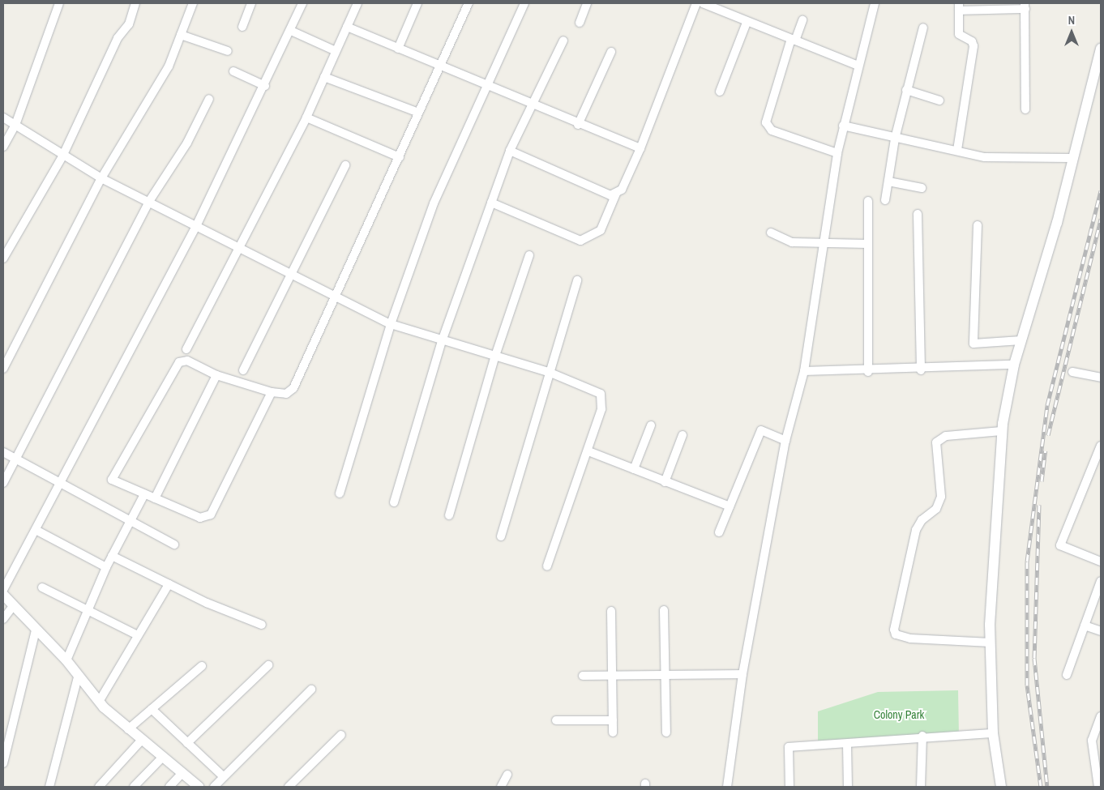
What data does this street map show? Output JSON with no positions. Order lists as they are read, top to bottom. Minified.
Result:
{"parks":["Colony Park"],"north":"top"}
